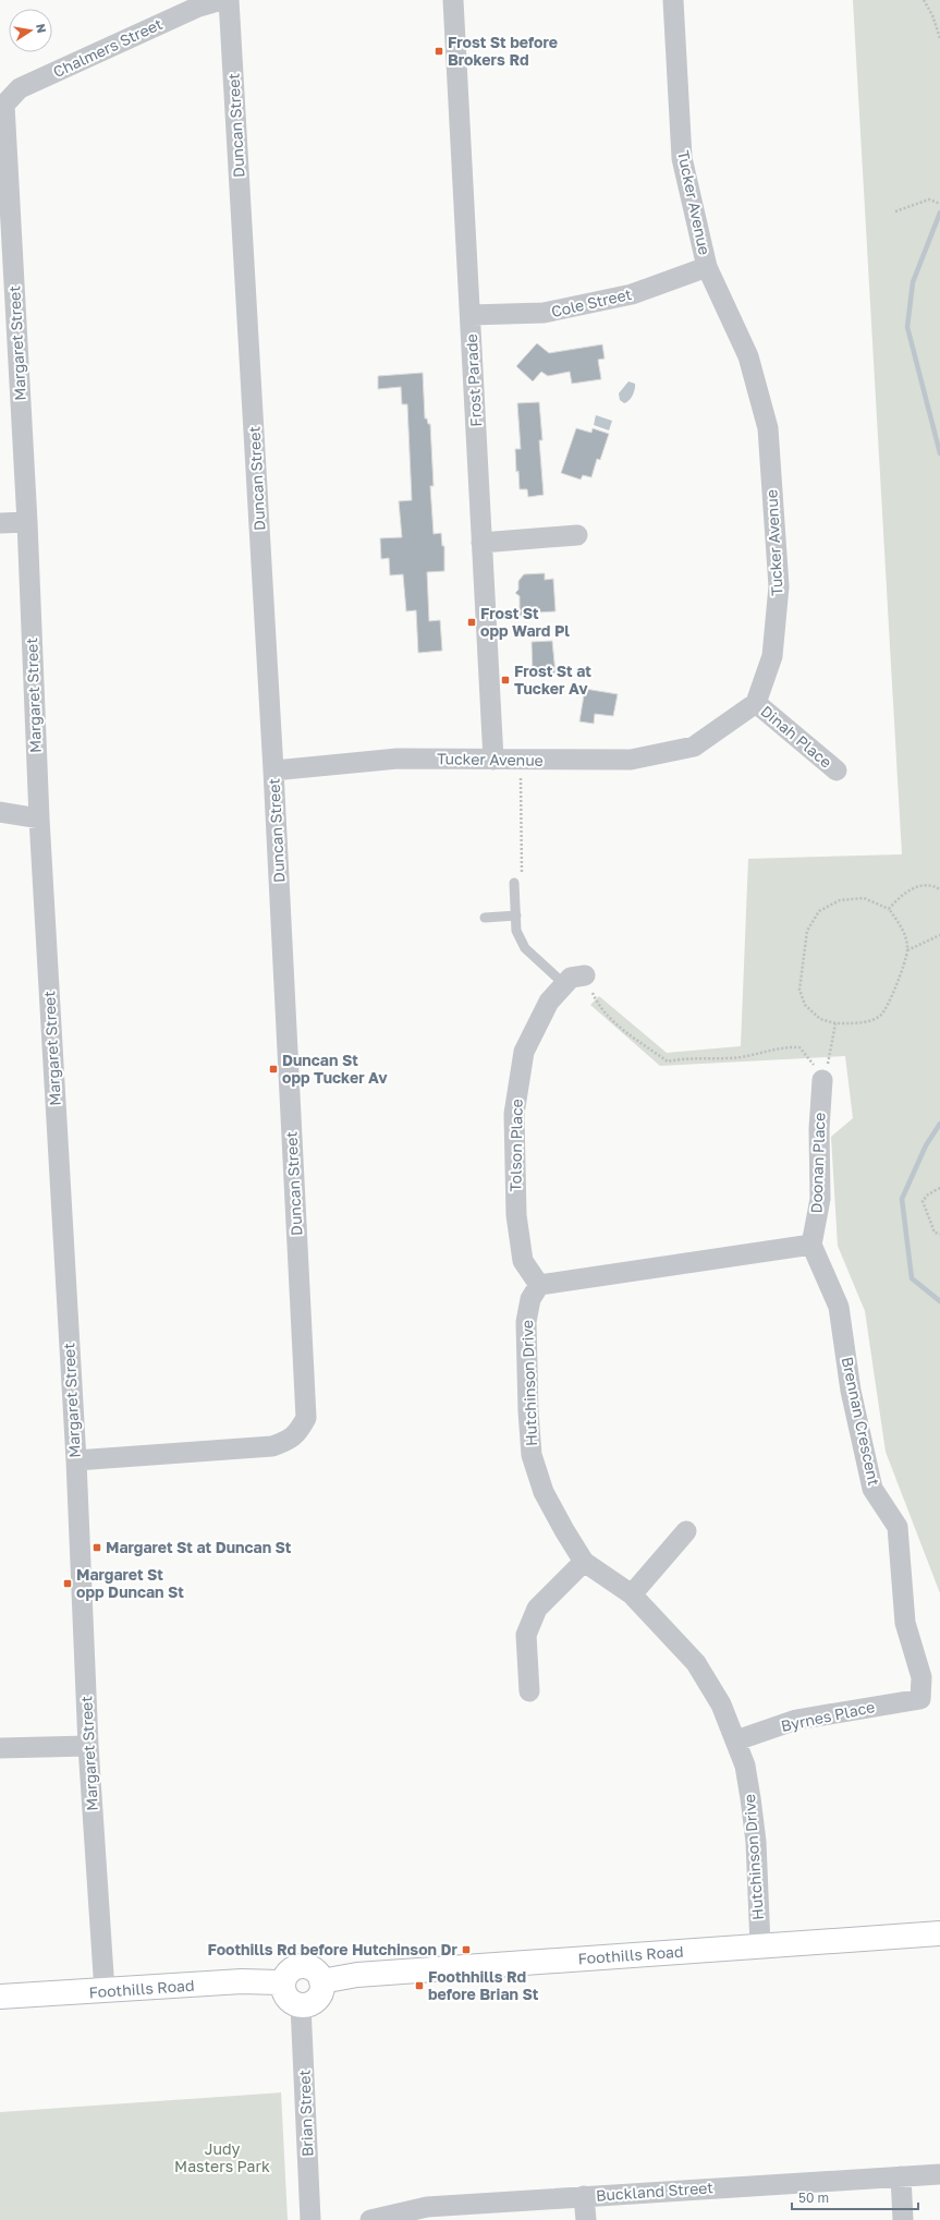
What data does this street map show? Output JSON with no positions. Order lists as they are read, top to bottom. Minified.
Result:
{"streets":{"main road":["Foothills Road"],"street":["Chalmers Street","Duncan Street","Tucker Avenue","Cole Street","Margaret Street","Frost Parade","Dinah Place","Tolson Place","Doonan Place","Hutchinson Drive","Brennan Crescent","Byrnes Place","Brian Street","Buckland Street"]},"crossings":[["Chalmers Street","Margaret Street"],["Duncan Street","Tucker Avenue"],["Duncan Street","Margaret Street"],["Tucker Avenue","Cole Street"],["Tucker Avenue","Frost Parade"],["Tucker Avenue","Dinah Place"],["Cole Street","Frost Parade"],["Margaret Street","Foothills Road"],["Tolson Place","Hutchinson Drive"],["Doonan Place","Brennan Crescent"],["Hutchinson Drive","Byrnes Place"],["Hutchinson Drive","Foothills Road"],["Brennan Crescent","Byrnes Place"],["Foothills Road","Brian Street"]],"parks":["Judy Masters Park"],"places":{"transit":["Frost St before Brokers Rd","Frost St opp Ward Pl","Frost St at Tucker Av","Duncan St opp Tucker Av","Margaret St at Duncan St","Margaret St opp Duncan St","Foothills Rd before Hutchinson Dr","Foothhills Rd before Brian St"]},"scale_bar":"50 m","north":"right"}
